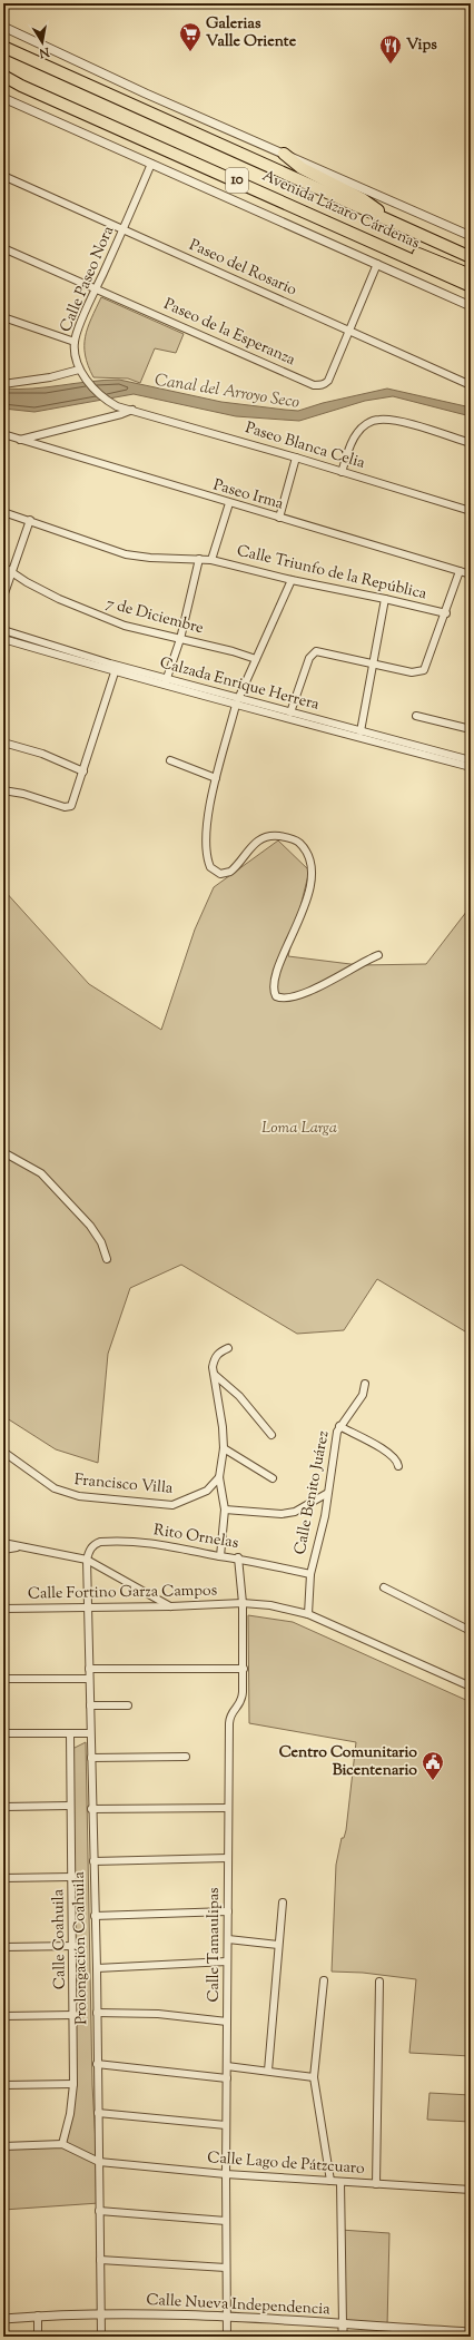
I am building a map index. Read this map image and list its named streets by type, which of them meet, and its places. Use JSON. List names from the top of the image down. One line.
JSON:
{"streets":{"highway":["10","Avenida Lázaro Cárdenas"],"street":["Paseo del Rosario","Calle Paseo Nora","Paseo de la Esperanza","Paseo Blanca Celia","Paseo Irma","Calle Triunfo de la República","7 de Diciembre","Calzada Enrique Herrera","Francisco Villa","Calle Benito Juárez","Rito Ornelas","Calle Fortino Garza Campos","Calle Coahuila","Calle Tamaulipas","Prolongación Coahuila","Calle Lago de Pátzcuaro","Calle Nueva Independencia"]},"crossings":[["Paseo del Rosario","Calle Paseo Nora"],["Paseo del Rosario","Paseo de la Esperanza"],["Calle Paseo Nora","Paseo de la Esperanza"],["Paseo Irma","Calle Triunfo de la República"],["Calle Benito Juárez","Rito Ornelas"],["Calle Benito Juárez","Calle Fortino Garza Campos"],["Rito Ornelas","Calle Tamaulipas"],["Rito Ornelas","Prolongación Coahuila"],["Calle Fortino Garza Campos","Calle Tamaulipas"],["Calle Fortino Garza Campos","Prolongación Coahuila"],["Calle Tamaulipas","Calle Lago de Pátzcuaro"],["Calle Tamaulipas","Calle Nueva Independencia"],["Prolongación Coahuila","Calle Lago de Pátzcuaro"],["Prolongación Coahuila","Calle Nueva Independencia"]],"water":["Canal del Arroyo Seco"],"parks":["Loma Larga"],"places":{"supermarket":["Galerias Valle Oriente"],"restaurant":["Vips"],"public building":["Centro Comunitario Bicentenario"]},"north":"bottom"}
